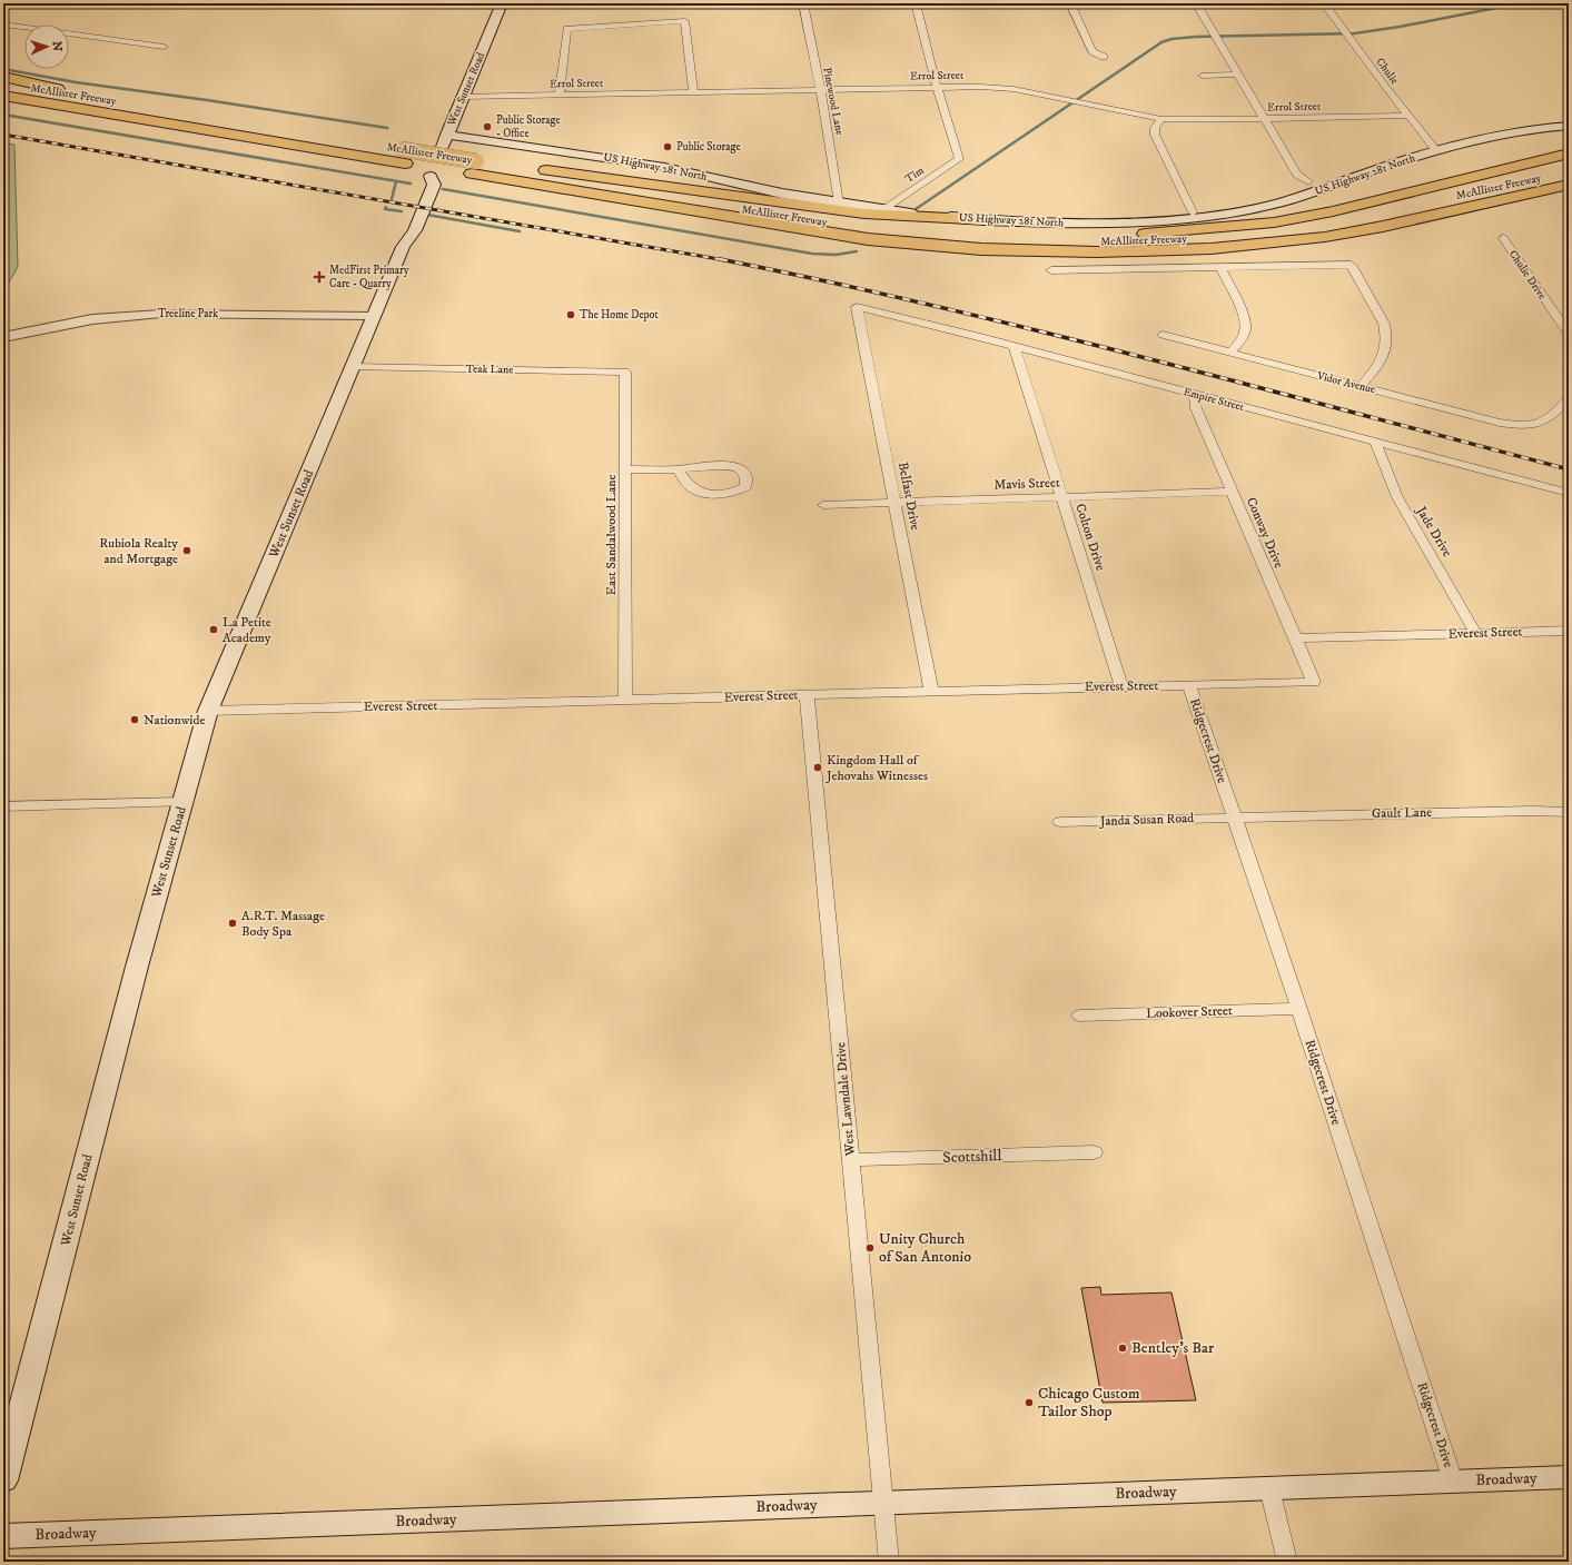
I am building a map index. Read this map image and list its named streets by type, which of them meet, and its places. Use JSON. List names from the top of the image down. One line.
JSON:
{"streets":{"highway":["McAllister Freeway"],"main road":["West Sunset Road","US Highway 281 North","Broadway"],"street":["Chulie","Errol Street","Pinewood Lane","Tim","Chulie Drive","Treeline Park","Teak Lane","Vidor Avenue","Empire Street","Mavis Street","Belfast Drive","Jade Drive","Conway Drive","East Sandalwood Lane","Colton Drive","Everest Street","Ridgecrest Drive","Gault Lane","Janda Susan Road","Lookover Street","West Lawndale Drive","Scottshill"]},"crossings":[["Chulie","Errol Street"],["Chulie","US Highway 281 North"],["Errol Street","West Sunset Road"],["Errol Street","Pinewood Lane"],["Errol Street","Tim"],["West Sunset Road","US Highway 281 North"],["West Sunset Road","Treeline Park"],["West Sunset Road","Teak Lane"],["West Sunset Road","Everest Street"],["Pinewood Lane","US Highway 281 North"],["US Highway 281 North","Tim"],["Teak Lane","East Sandalwood Lane"],["Empire Street","Belfast Drive"],["Empire Street","Jade Drive"],["Empire Street","Conway Drive"],["Empire Street","Colton Drive"],["Mavis Street","Belfast Drive"],["Mavis Street","Conway Drive"],["Mavis Street","Colton Drive"],["Belfast Drive","Everest Street"],["Jade Drive","Everest Street"],["Conway Drive","Everest Street"],["East Sandalwood Lane","Everest Street"],["Colton Drive","Everest Street"],["Everest Street","Ridgecrest Drive"],["Everest Street","West Lawndale Drive"],["Ridgecrest Drive","Gault Lane"],["Ridgecrest Drive","Janda Susan Road"],["Ridgecrest Drive","Lookover Street"],["Ridgecrest Drive","Broadway"],["Gault Lane","Janda Susan Road"],["West Lawndale Drive","Scottshill"],["West Lawndale Drive","Broadway"]],"places":{"other":["Public Storage - Office","Public Storage","The Home Depot","Rubiola Realty and Mortgage","La Petite Academy","Nationwide","Kingdom Hall of Jehovahs Witnesses","A.R.T. Massage Body Spa","Unity Church of San Antonio","Bentley's Bar","Chicago Custom Tailor Shop"],"health":["MedFirst Primary Care - Quarry"]},"north":"right"}
